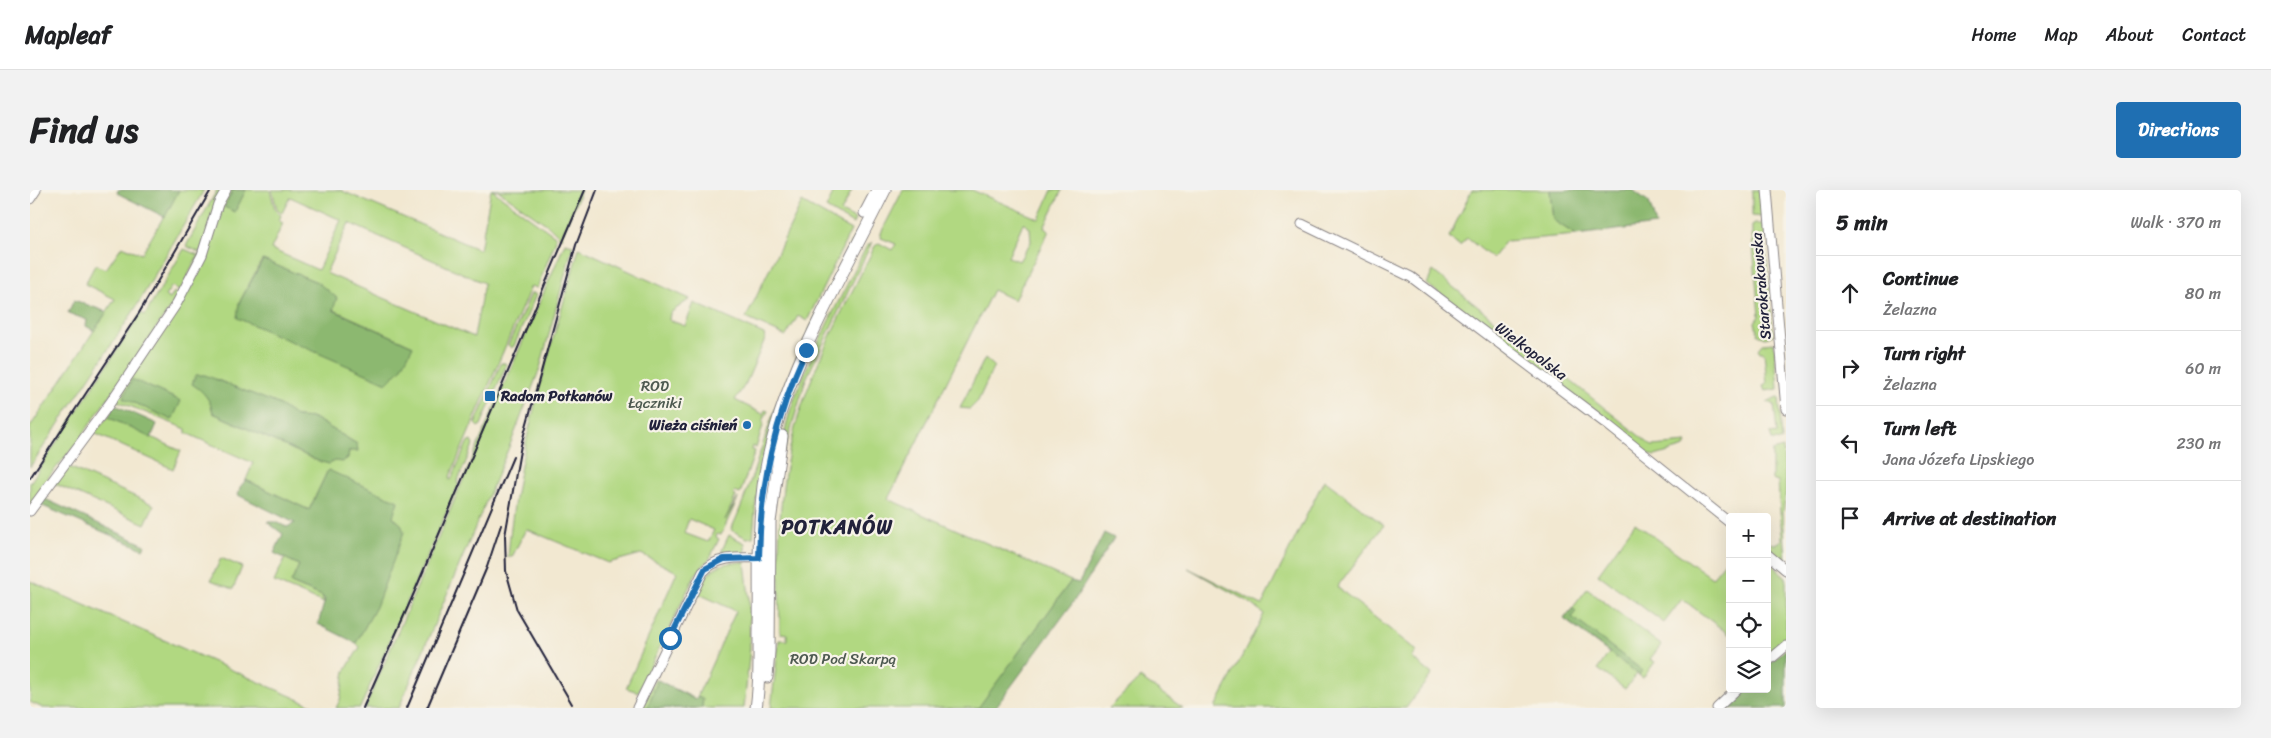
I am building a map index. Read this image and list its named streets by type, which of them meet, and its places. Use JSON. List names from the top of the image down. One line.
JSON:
{"streets":{"street":["Starokrakowska","Wielkopolska"]},"districts":["POTKANÓW"],"parks":["ROD Łączniki","ROD Pod Skarpą"],"places":{"transit":["Radom Potkanów"],"other":["Wieża ciśnień"]},"page":{"header":"Mapleaf","nav":["Home","Map","About","Contact"],"title":"Find us","buttons":"Directions","heading":["5 min","Walk · 370 m"],"list":[["Continue","Żelazna","80 m"],["Turn right","Żelazna","60 m"],["Turn left","Jana Józefa Lipskiego","230 m"],"Arrive at destination"],"map_buttons":["+","−"]}}
